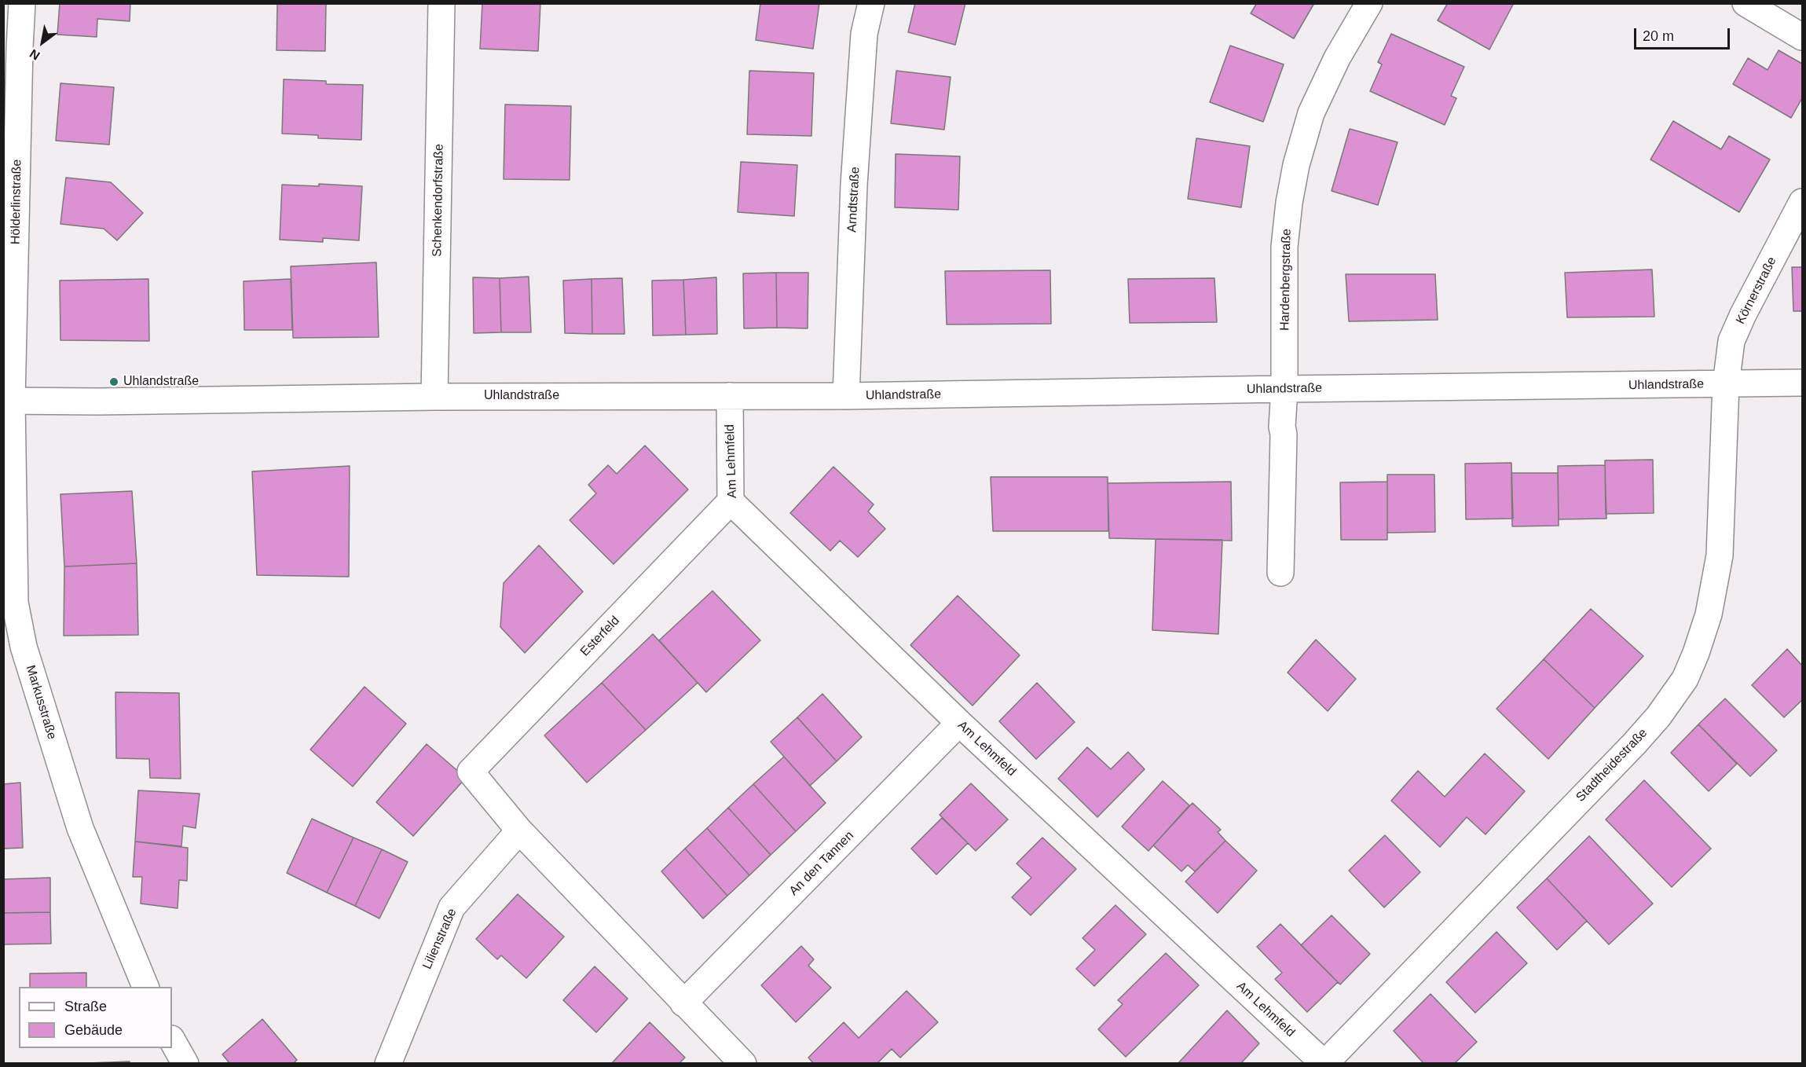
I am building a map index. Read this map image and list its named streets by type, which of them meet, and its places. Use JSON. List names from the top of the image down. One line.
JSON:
{"streets":{"street":["Arndtstraße","Schenkendorfstraße","Hölderlinstraße","Hardenbergstraße","Körnerstraße","Uhlandstraße","Am Lehmfeld","Esterfeld","Markusstraße","Stadtheidestraße","An den Tannen","Lilienstraße"]},"crossings":[["Arndtstraße","Uhlandstraße"],["Schenkendorfstraße","Uhlandstraße"],["Hölderlinstraße","Uhlandstraße"],["Hölderlinstraße","Markusstraße"],["Hardenbergstraße","Uhlandstraße"],["Körnerstraße","Uhlandstraße"],["Körnerstraße","Stadtheidestraße"],["Uhlandstraße","Am Lehmfeld"],["Uhlandstraße","Markusstraße"],["Uhlandstraße","Stadtheidestraße"],["Am Lehmfeld","Esterfeld"],["Am Lehmfeld","Stadtheidestraße"],["Am Lehmfeld","An den Tannen"],["Esterfeld","Lilienstraße"]],"places":["Uhlandstraße"],"legend":["Straße","Gebäude"],"scale_bar":"20 m","north":"bottom left"}
